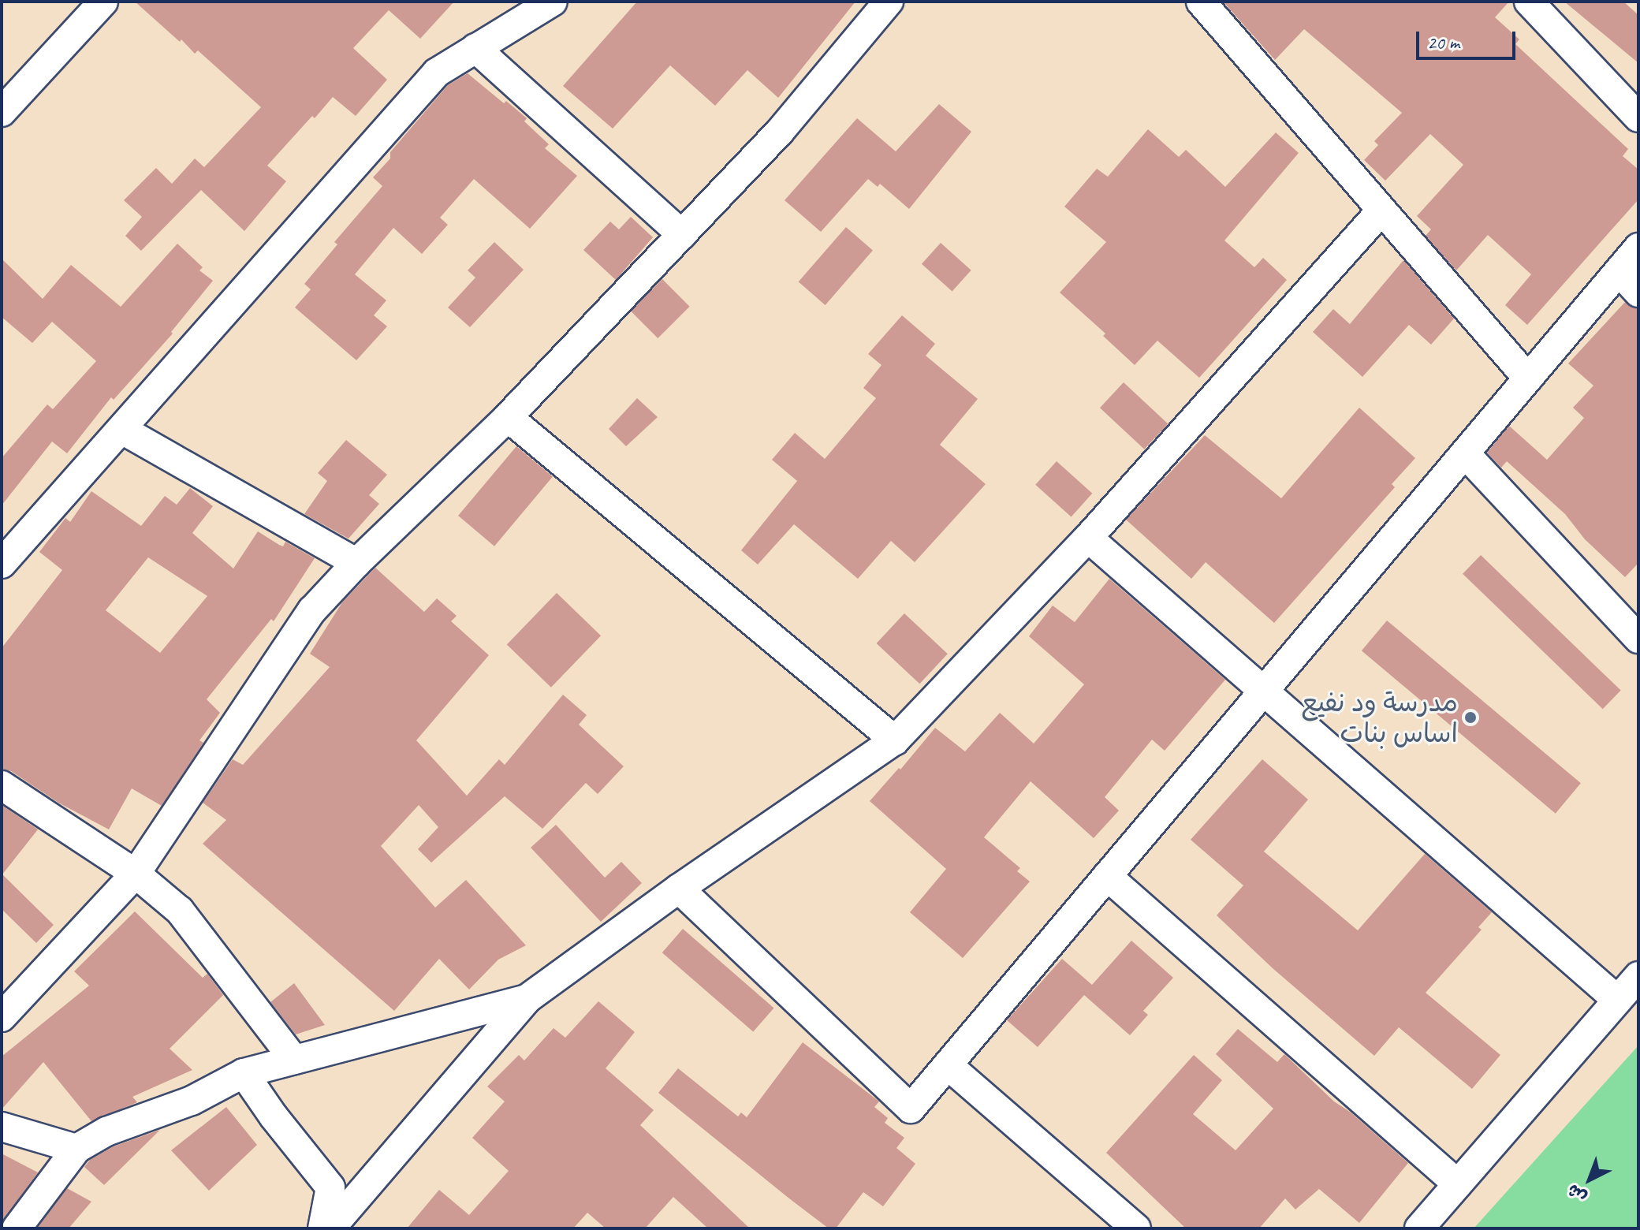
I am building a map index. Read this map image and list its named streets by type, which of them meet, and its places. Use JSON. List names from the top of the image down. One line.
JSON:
{"places":["مدرسة ود نفيع اساس بنات"],"scale_bar":"20 m","north":"bottom left"}
